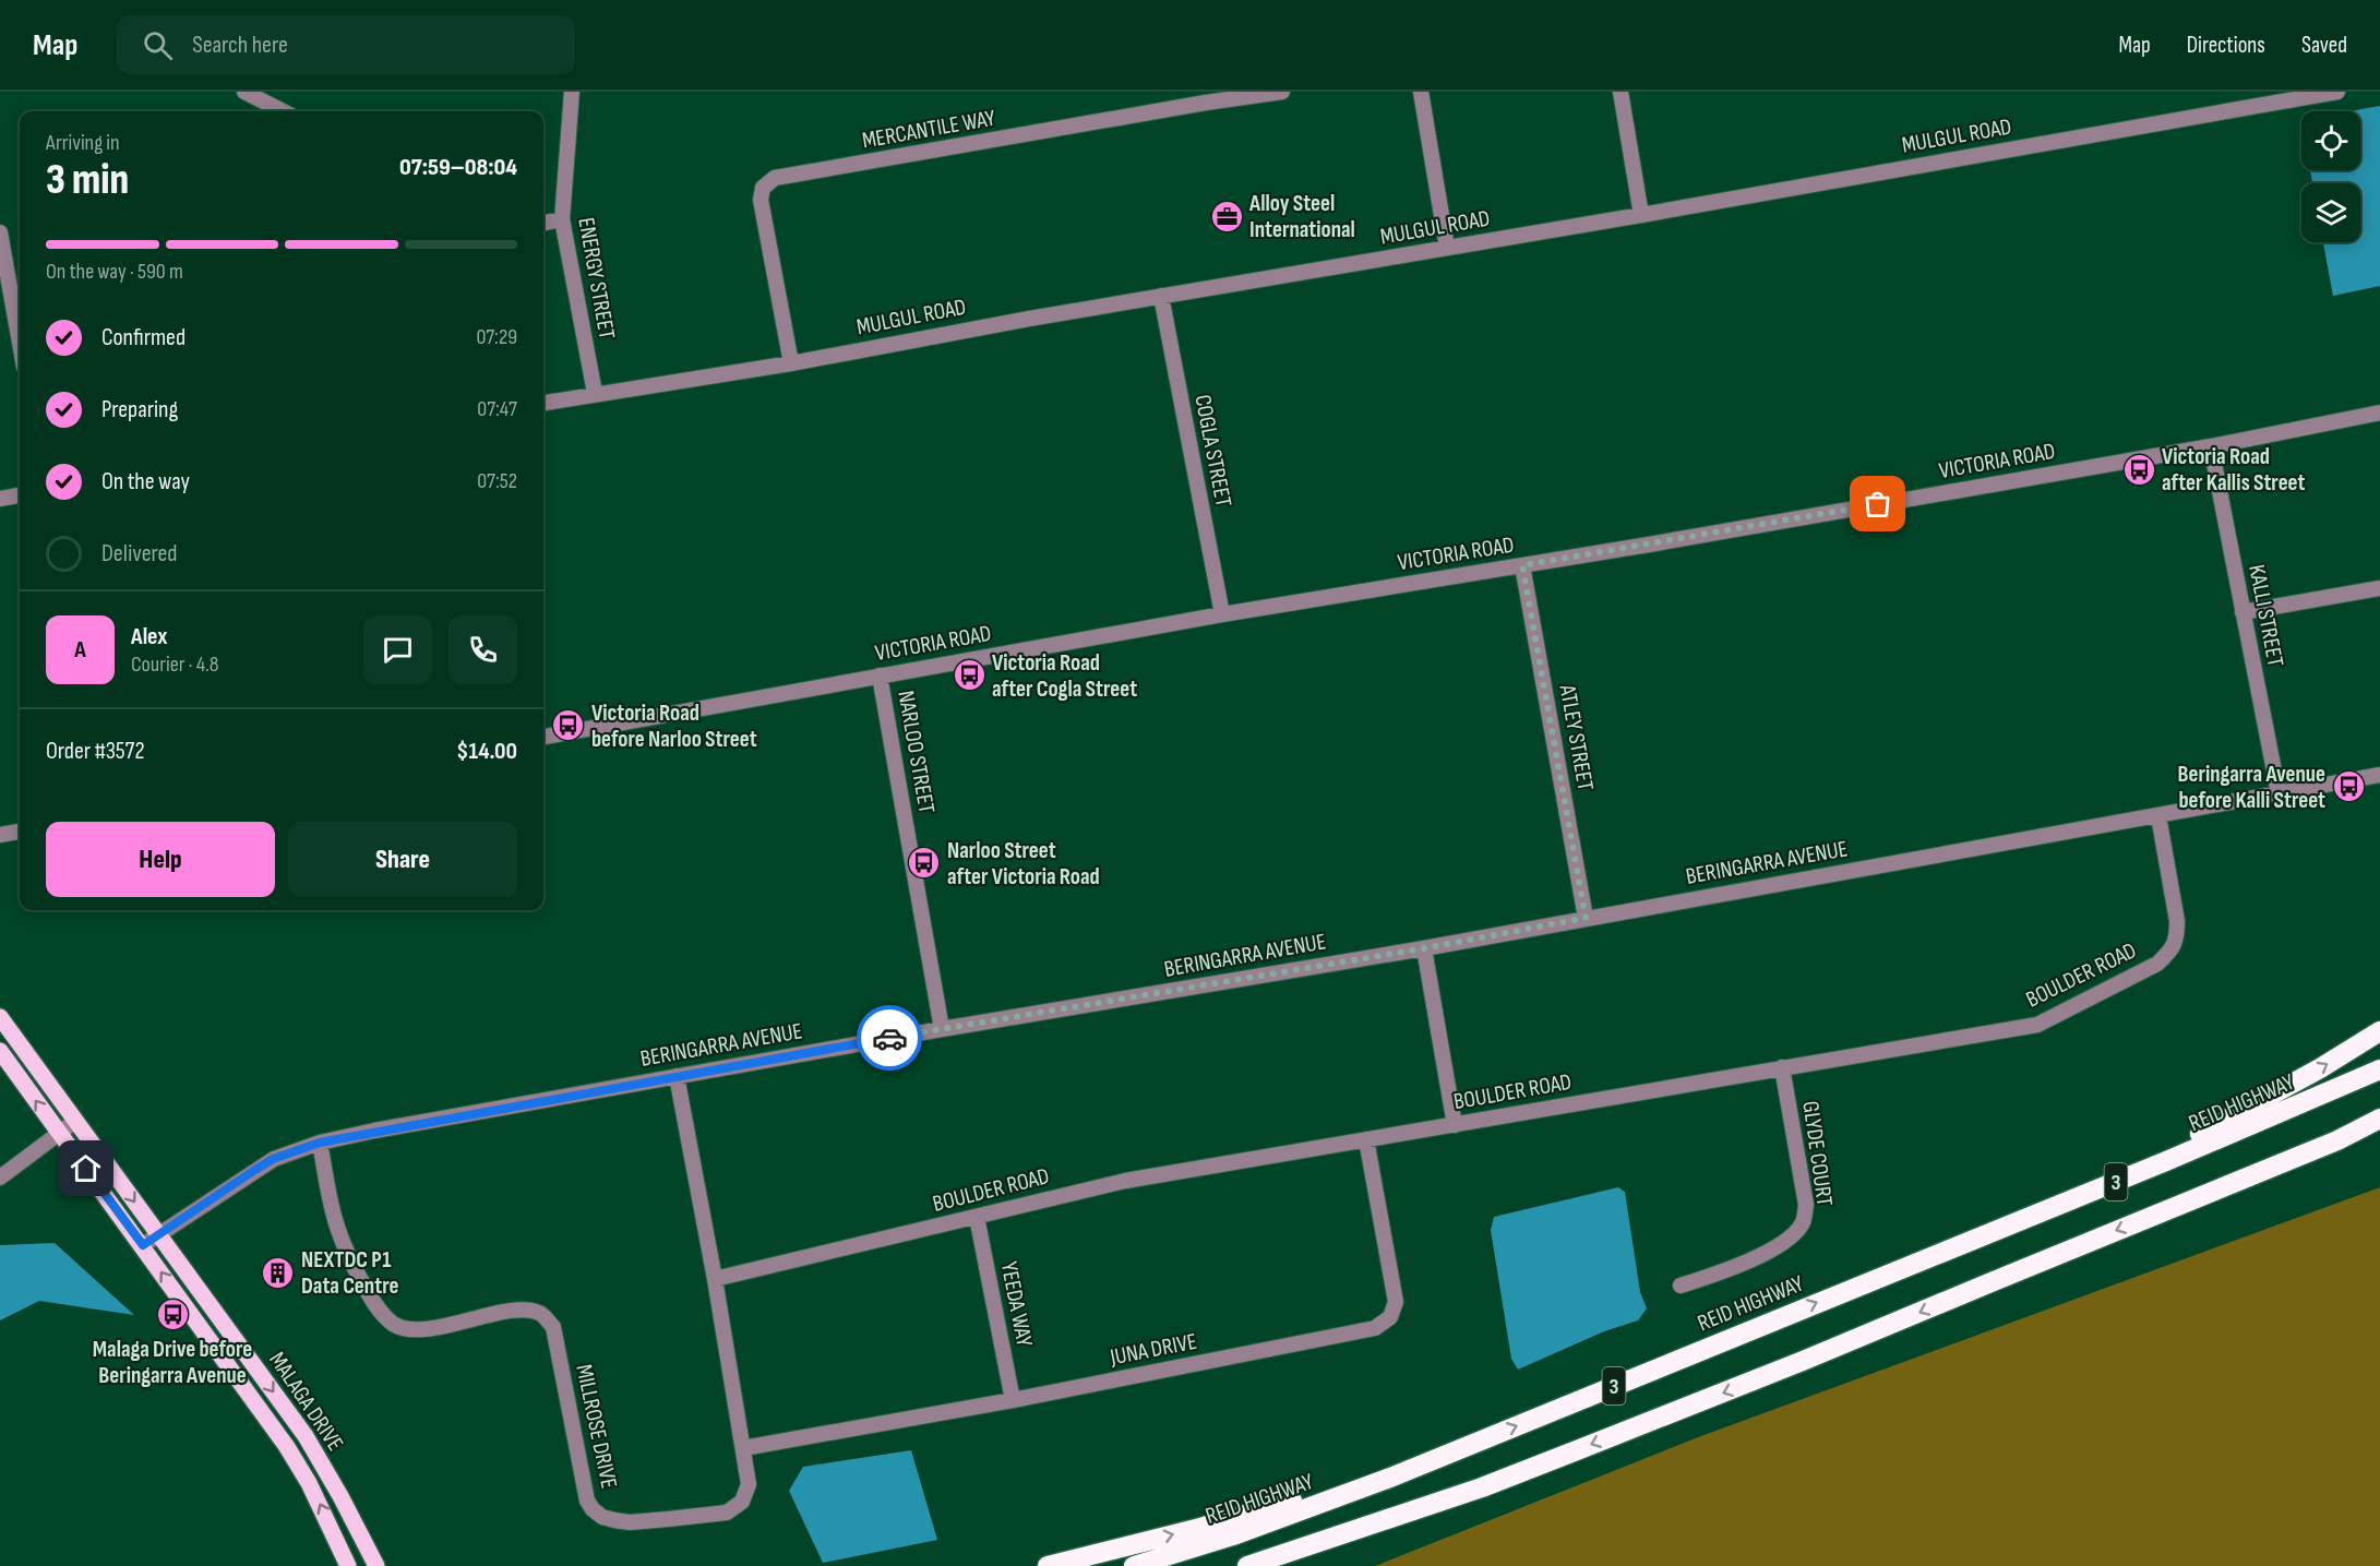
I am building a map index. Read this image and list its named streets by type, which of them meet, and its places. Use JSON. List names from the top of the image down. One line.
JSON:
{"streets":{"highway":["REID HIGHWAY","3"],"main road":["MALAGA DRIVE"],"street":["MERCANTILE WAY","MULGUL ROAD","ENERGY STREET","COGLA STREET","VICTORIA ROAD","KALLI STREET","ATLEY STREET","NARLOO STREET","BERINGARRA AVENUE","BOULDER ROAD","GLYDE COURT","YEEDA WAY","JUNA DRIVE","MILLROSE DRIVE"]},"crossings":[["MERCANTILE WAY","MULGUL ROAD"],["MULGUL ROAD","ENERGY STREET"],["MULGUL ROAD","COGLA STREET"],["COGLA STREET","VICTORIA ROAD"],["VICTORIA ROAD","KALLI STREET"],["VICTORIA ROAD","ATLEY STREET"],["VICTORIA ROAD","NARLOO STREET"],["KALLI STREET","BERINGARRA AVENUE"],["ATLEY STREET","BERINGARRA AVENUE"],["NARLOO STREET","BERINGARRA AVENUE"],["BERINGARRA AVENUE","BOULDER ROAD"],["BERINGARRA AVENUE","MALAGA DRIVE"],["BERINGARRA AVENUE","MILLROSE DRIVE"],["BOULDER ROAD","GLYDE COURT"],["BOULDER ROAD","YEEDA WAY"],["BOULDER ROAD","JUNA DRIVE"],["BOULDER ROAD","MILLROSE DRIVE"],["YEEDA WAY","JUNA DRIVE"],["JUNA DRIVE","MILLROSE DRIVE"]],"places":{"office":["Alloy Steel International"],"bus stop":["Victoria Road after Kallis Street","Victoria Road after Cogla Street","Victoria Road before Narloo Street","Beringarra Avenue before Kalli Street","Narloo Street after Victoria Road","Malaga Drive before Beringarra Avenue"],"building":["NEXTDC P1 Data Centre"]},"page":{"header":"Map","search":"Search here","nav":["Map","Directions","Saved"],"heading":["3 min","Arriving in","07:59–08:04"],"panel":["Alex","Courier · 4.8","Order #3572","$14.00"],"bar":"On the way · 590 m","list":[["Confirmed","07:29"],["Preparing","07:47"],["On the way","07:52"],"Delivered"],"round":"A","buttons":["Help","Share"]}}
